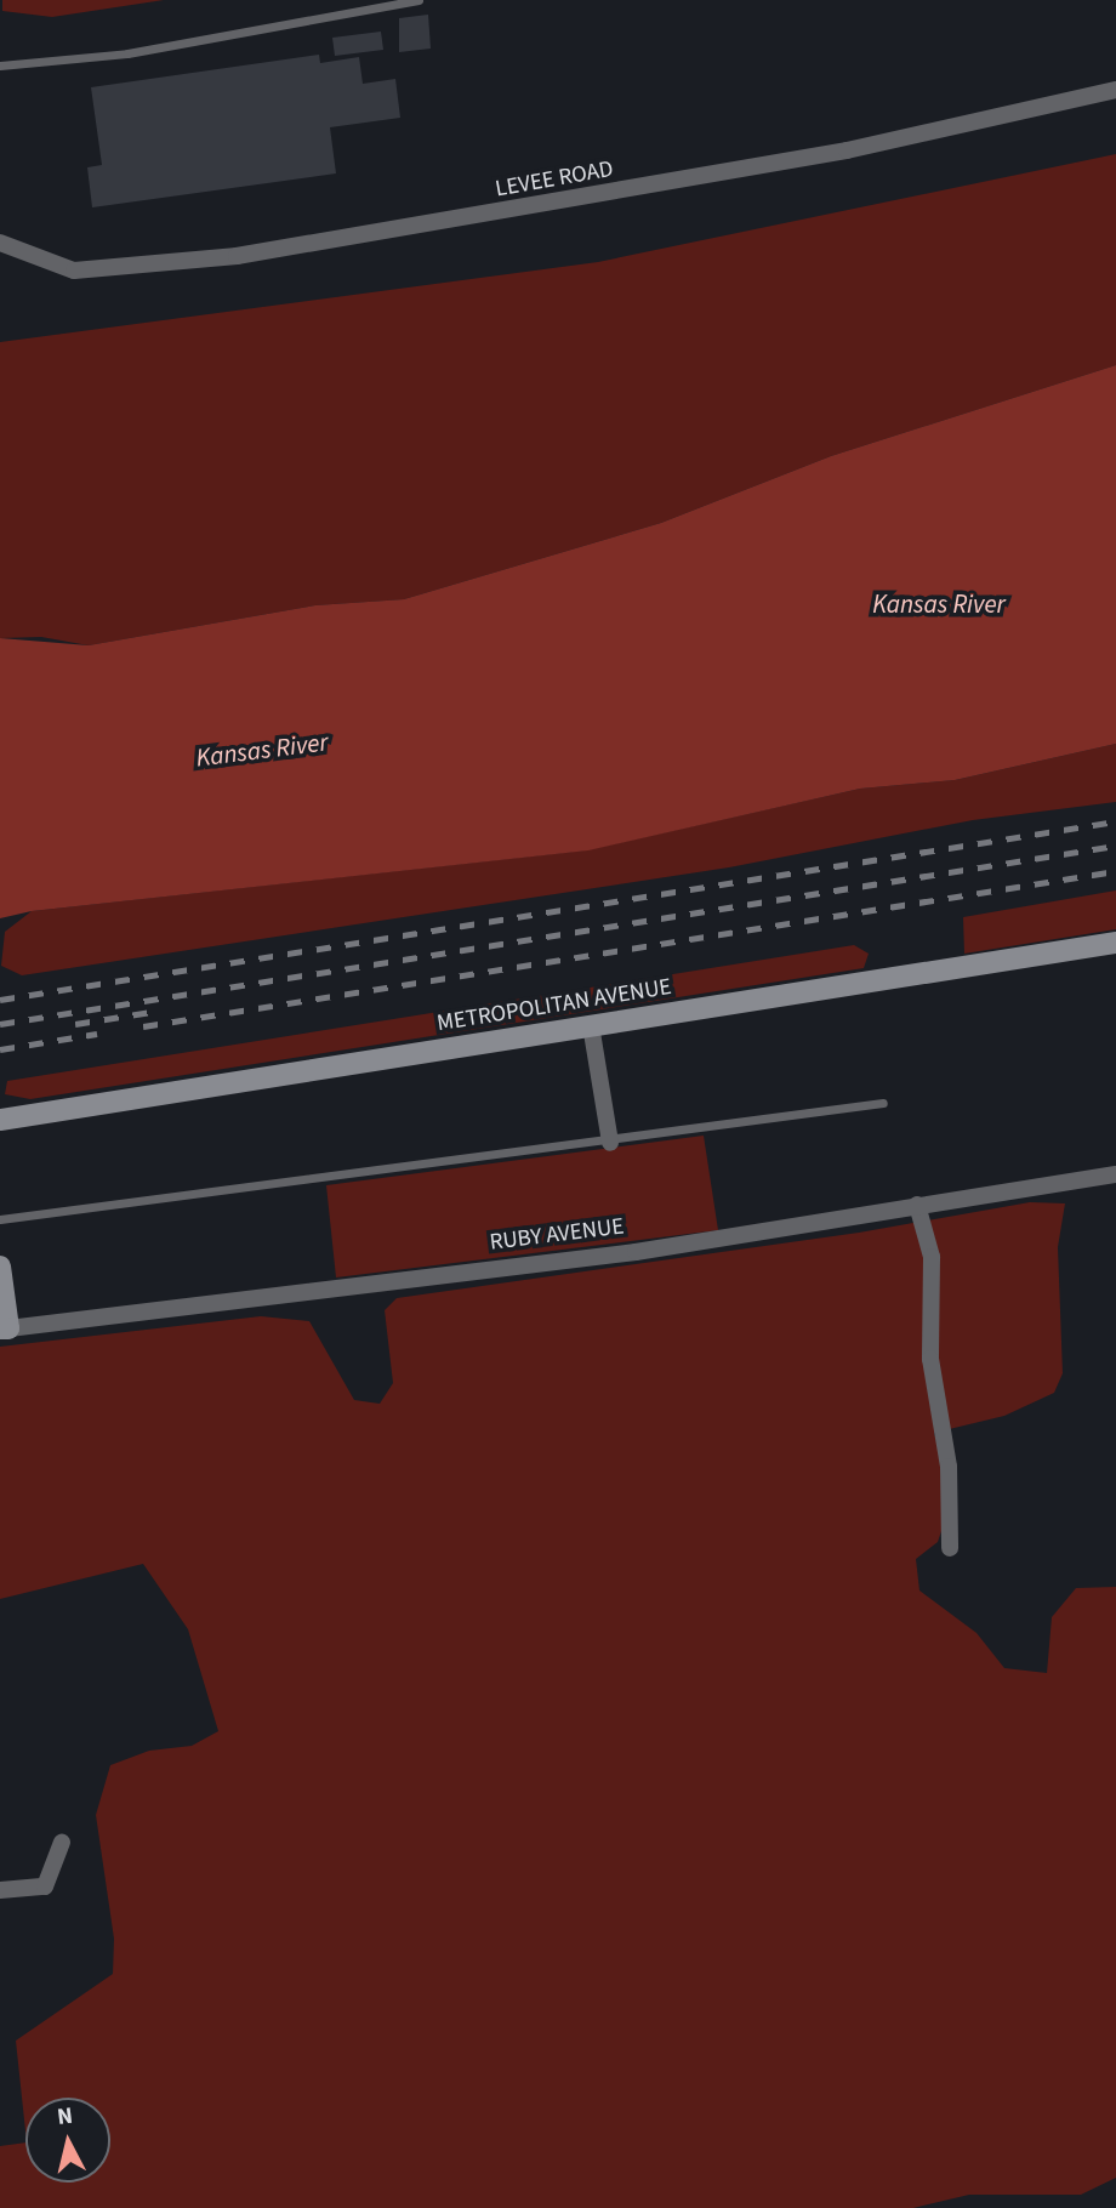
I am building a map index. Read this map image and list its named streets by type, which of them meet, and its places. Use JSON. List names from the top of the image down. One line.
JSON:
{"streets":{"main road":["METROPOLITAN AVENUE"],"street":["LEVEE ROAD","RUBY AVENUE"]},"water":["Kansas River"],"north":"top"}
